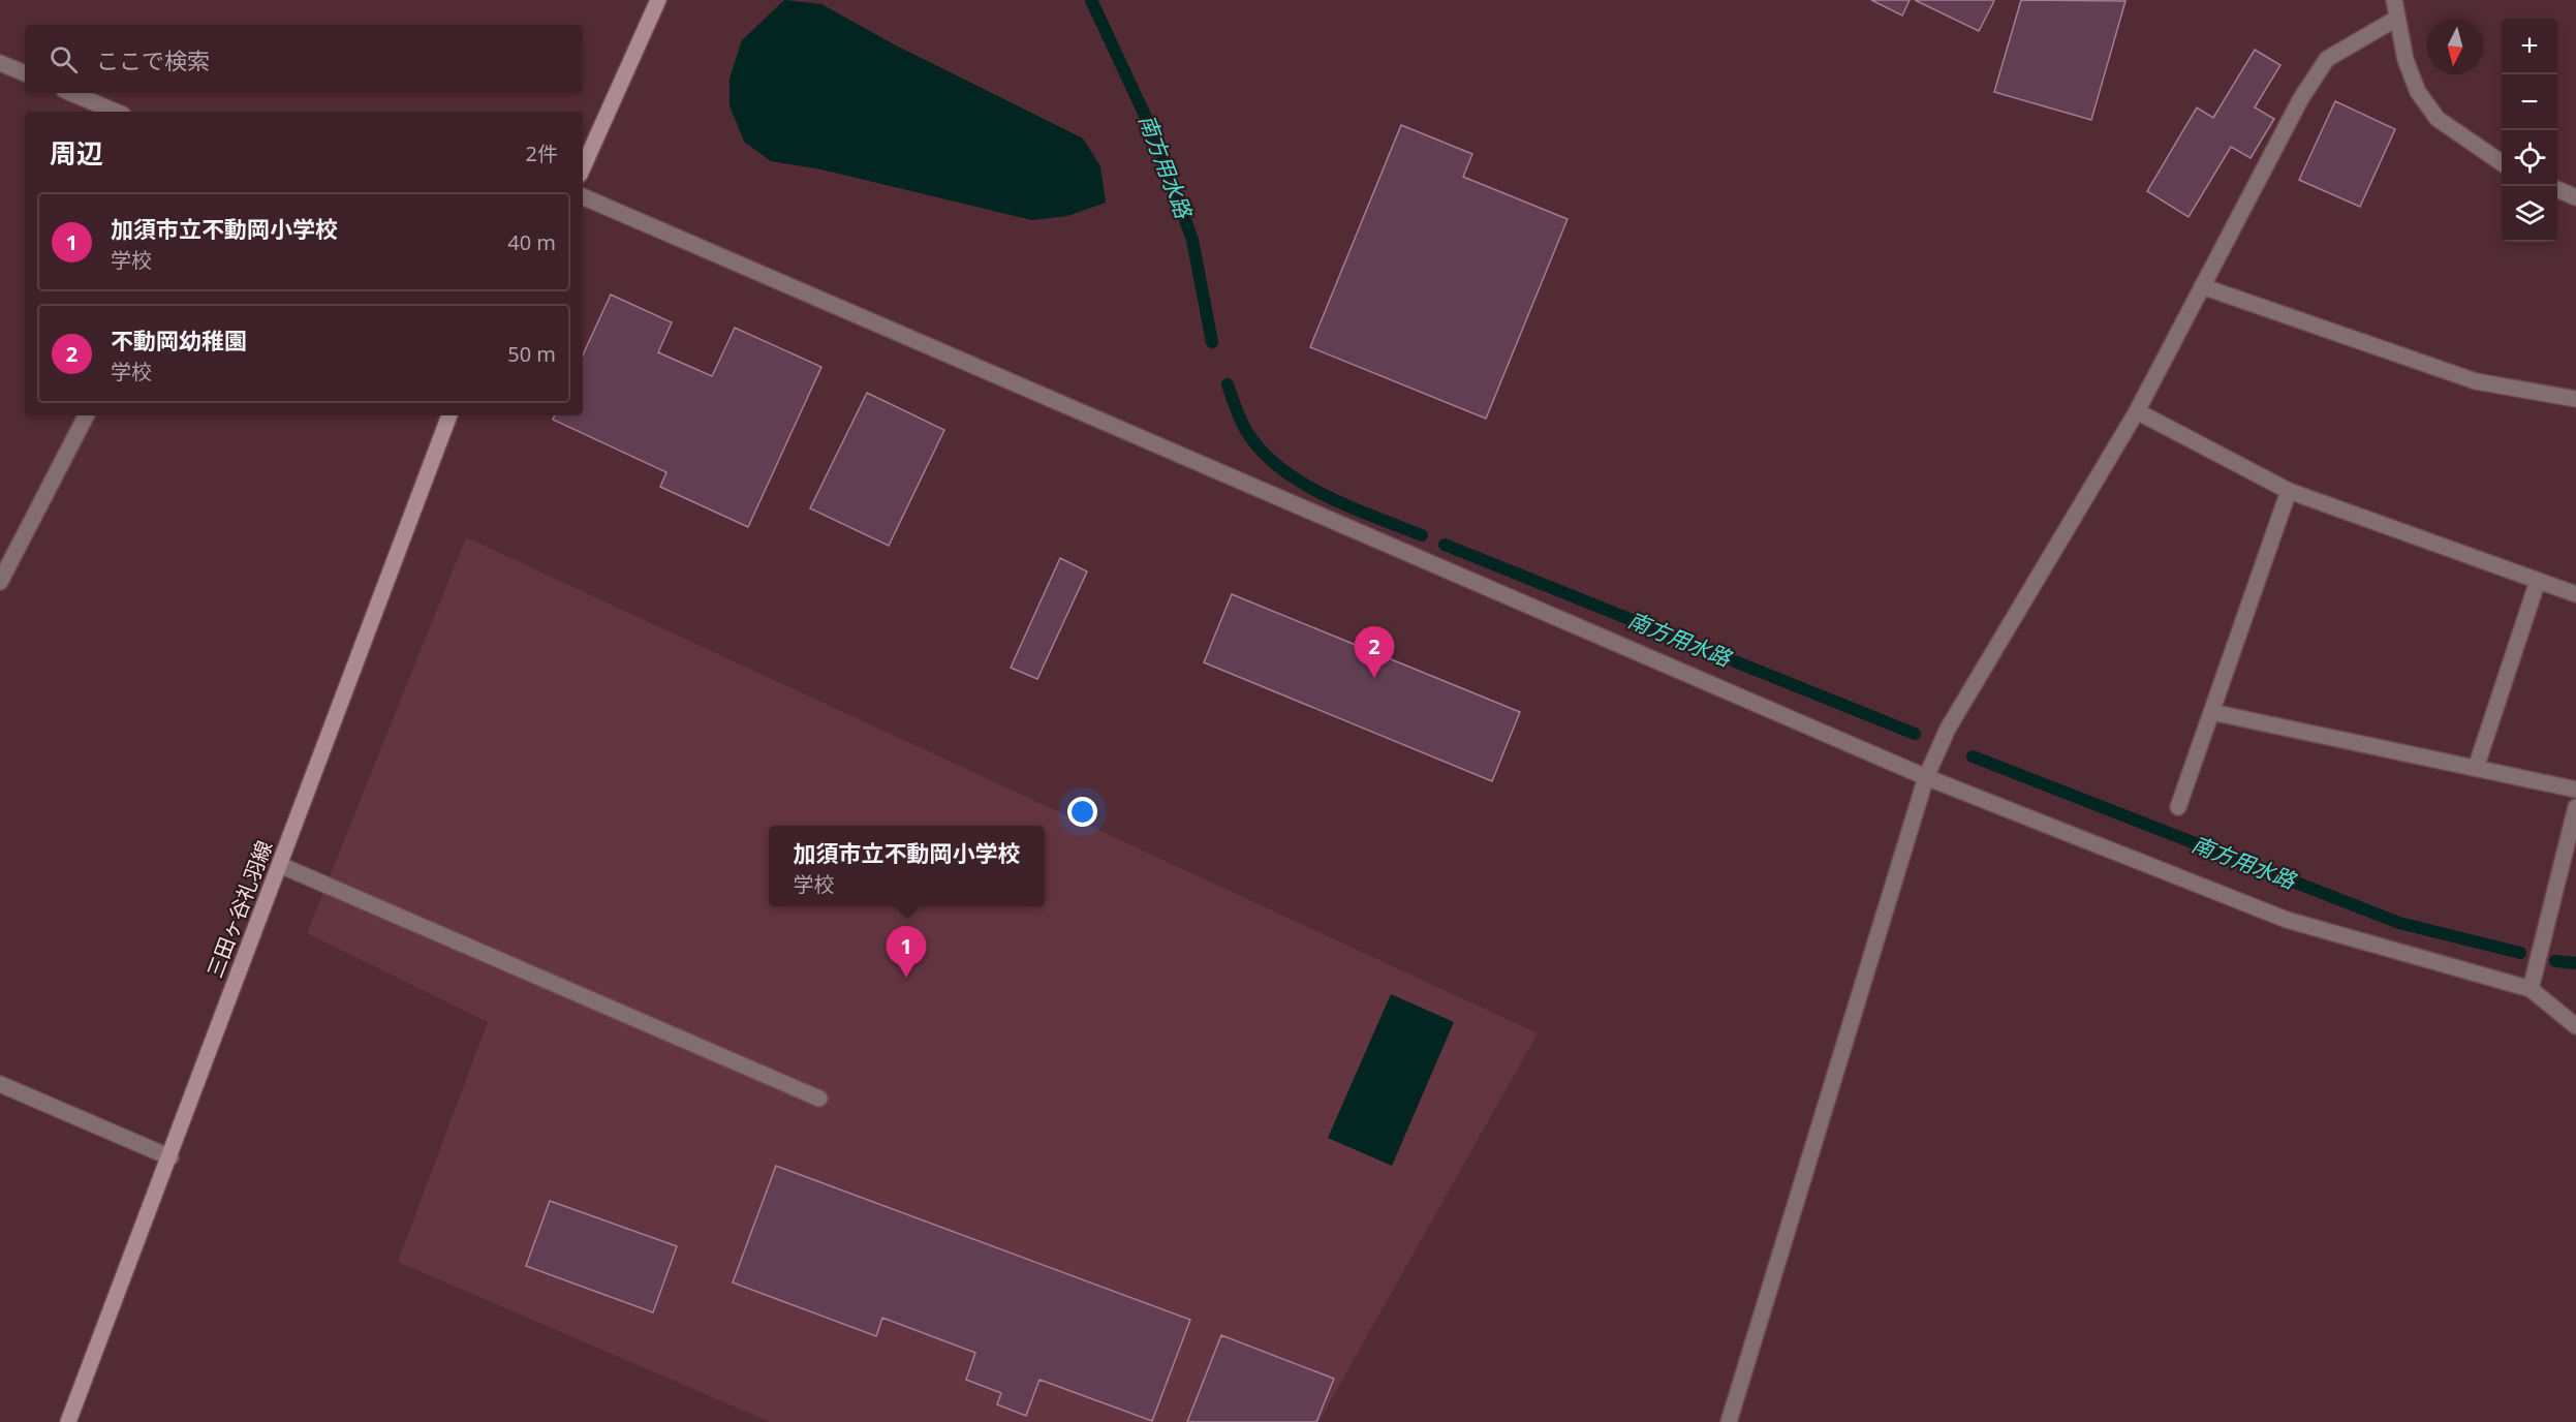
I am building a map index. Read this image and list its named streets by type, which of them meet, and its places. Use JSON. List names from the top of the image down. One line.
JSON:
{"streets":{"main road":["三田ヶ谷礼羽線"]},"water":["南方用水路"],"north":"bottom","page":{"map_buttons":["+","−"],"search":"ここで検索","heading":["周辺","2件"],"list":[{"mark":"1","name":"加須市立不動岡小学校","note":"学校","value":"40 m"},{"mark":"2","name":"不動岡幼稚園","note":"学校","value":"50 m"}],"pins":["2","1"],"popup":["加須市立不動岡小学校","学校"]}}
